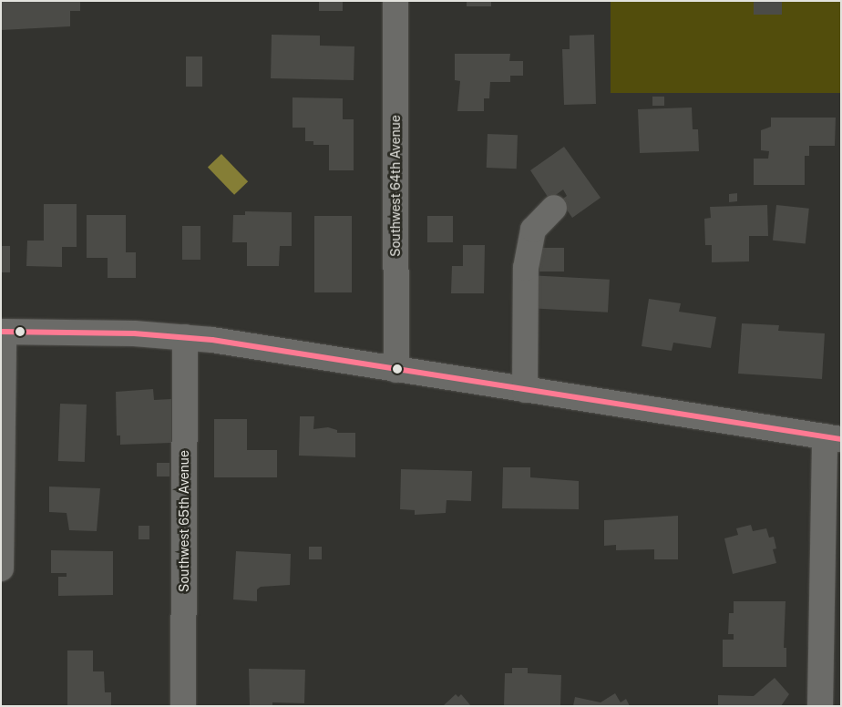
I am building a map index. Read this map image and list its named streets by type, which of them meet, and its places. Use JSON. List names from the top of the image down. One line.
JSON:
{"streets":{"street":["Southwest 64th Avenue","Southwest 65th Avenue"]}}
